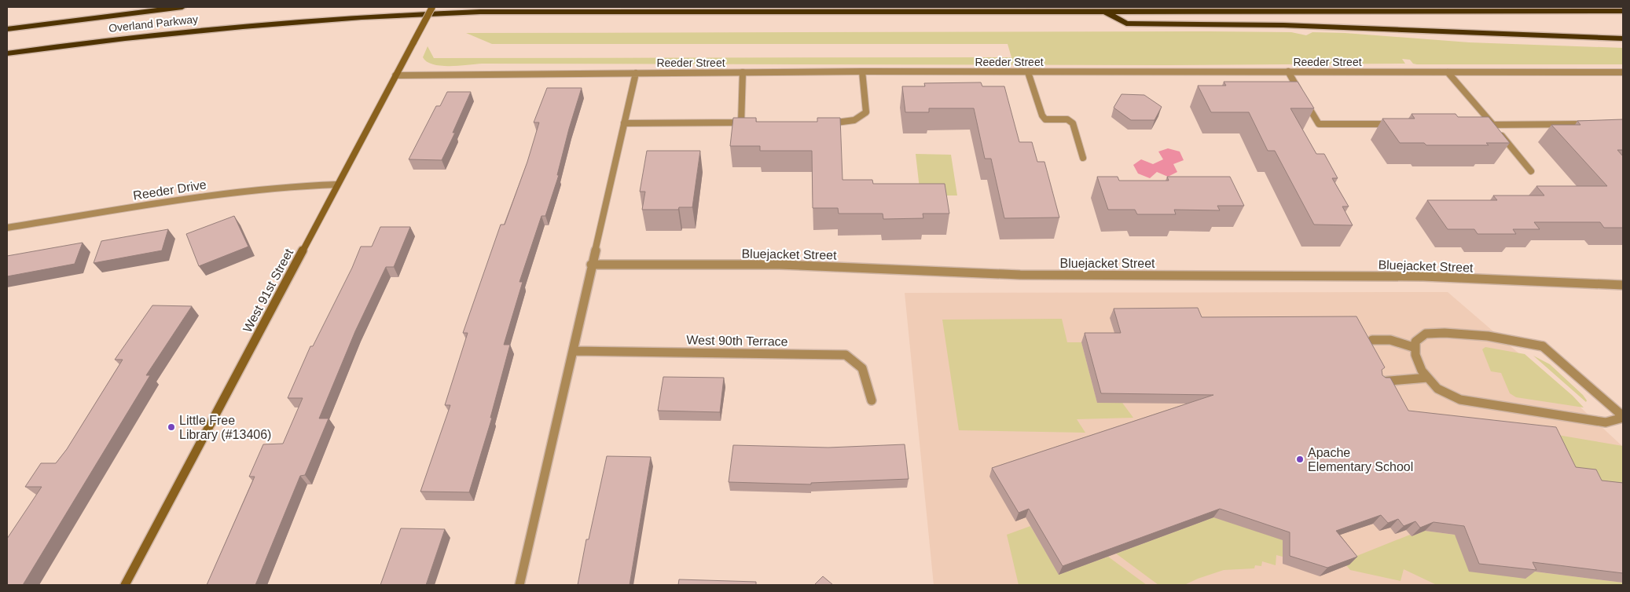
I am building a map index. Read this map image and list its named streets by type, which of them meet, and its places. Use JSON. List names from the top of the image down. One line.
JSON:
{"streets":{"highway":["Overland Parkway"],"street":["Reeder Street","Reeder Drive","Bluejacket Street","West 91st Street","West 90th Terrace"]},"crossings":[["Reeder Street","West 91st Street"],["Reeder Drive","West 91st Street"]],"places":["Little Free Library (#13406)","Apache Elementary School"]}
